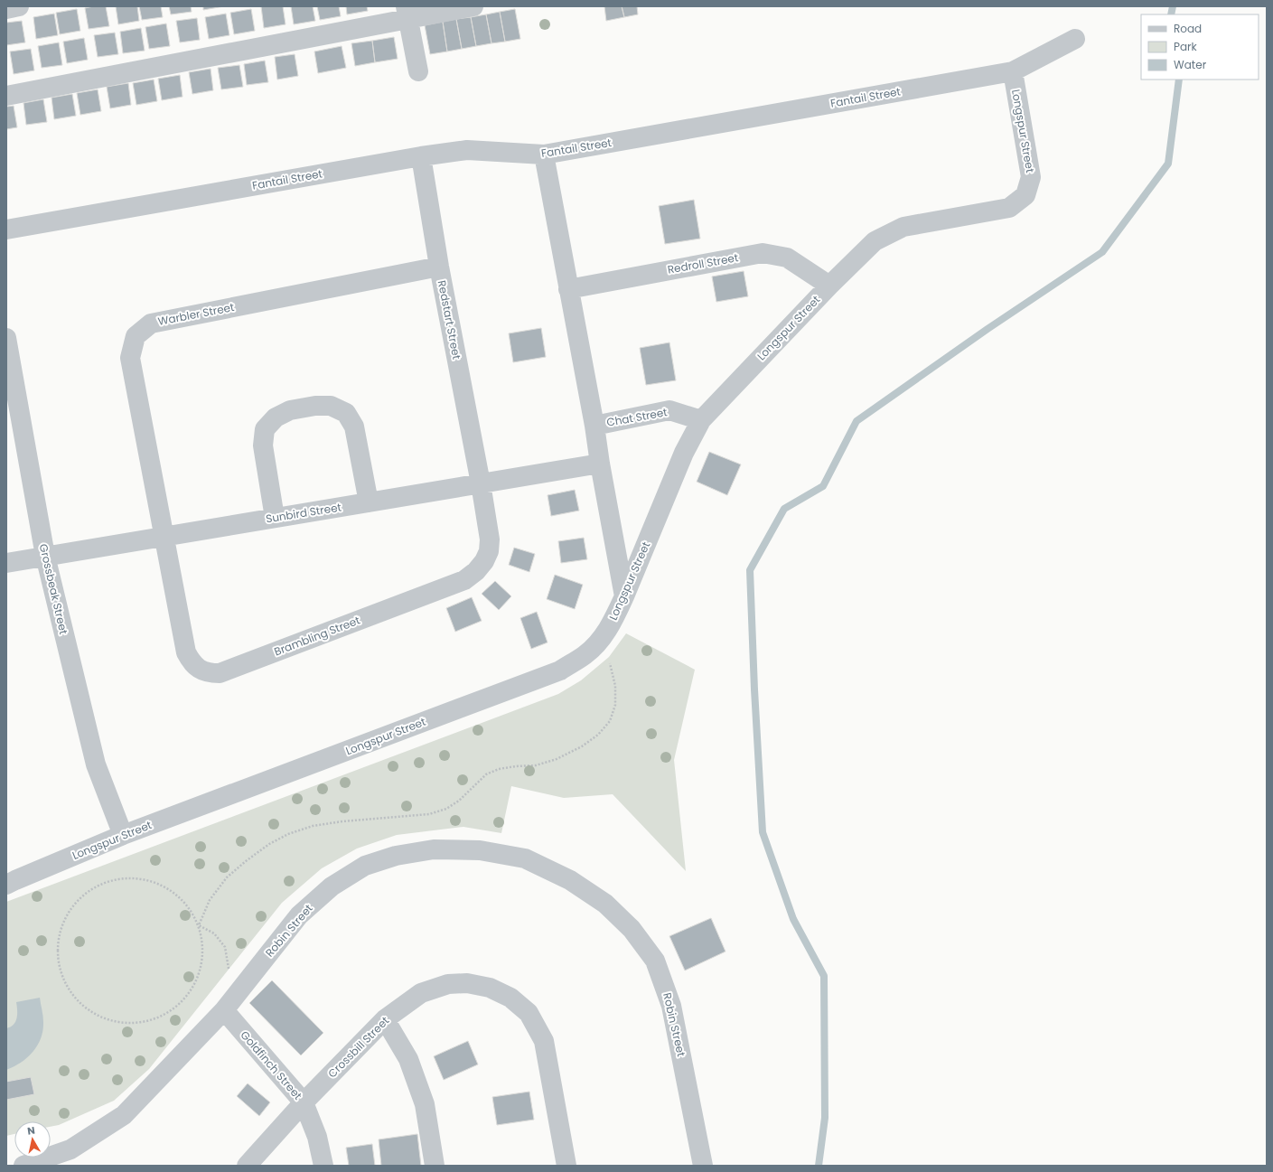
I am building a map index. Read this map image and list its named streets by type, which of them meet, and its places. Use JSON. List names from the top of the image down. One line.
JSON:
{"streets":{"street":["Fantail Street","Longspur Street","Redroll Street","Warbler Street","Redstart Street","Chat Street","Sunbird Street","Grossbeak Street","Brambling Street","Robin Street","Crossbill Street","Goldfinch Street"]},"crossings":[["Fantail Street","Longspur Street"],["Fantail Street","Redstart Street"],["Longspur Street","Redroll Street"],["Longspur Street","Chat Street"],["Longspur Street","Grossbeak Street"],["Warbler Street","Redstart Street"],["Warbler Street","Sunbird Street"],["Warbler Street","Brambling Street"],["Redstart Street","Sunbird Street"],["Redstart Street","Brambling Street"],["Sunbird Street","Grossbeak Street"],["Sunbird Street","Brambling Street"],["Robin Street","Goldfinch Street"],["Crossbill Street","Goldfinch Street"]],"legend":["Road","Park","Water"],"north":"top"}
